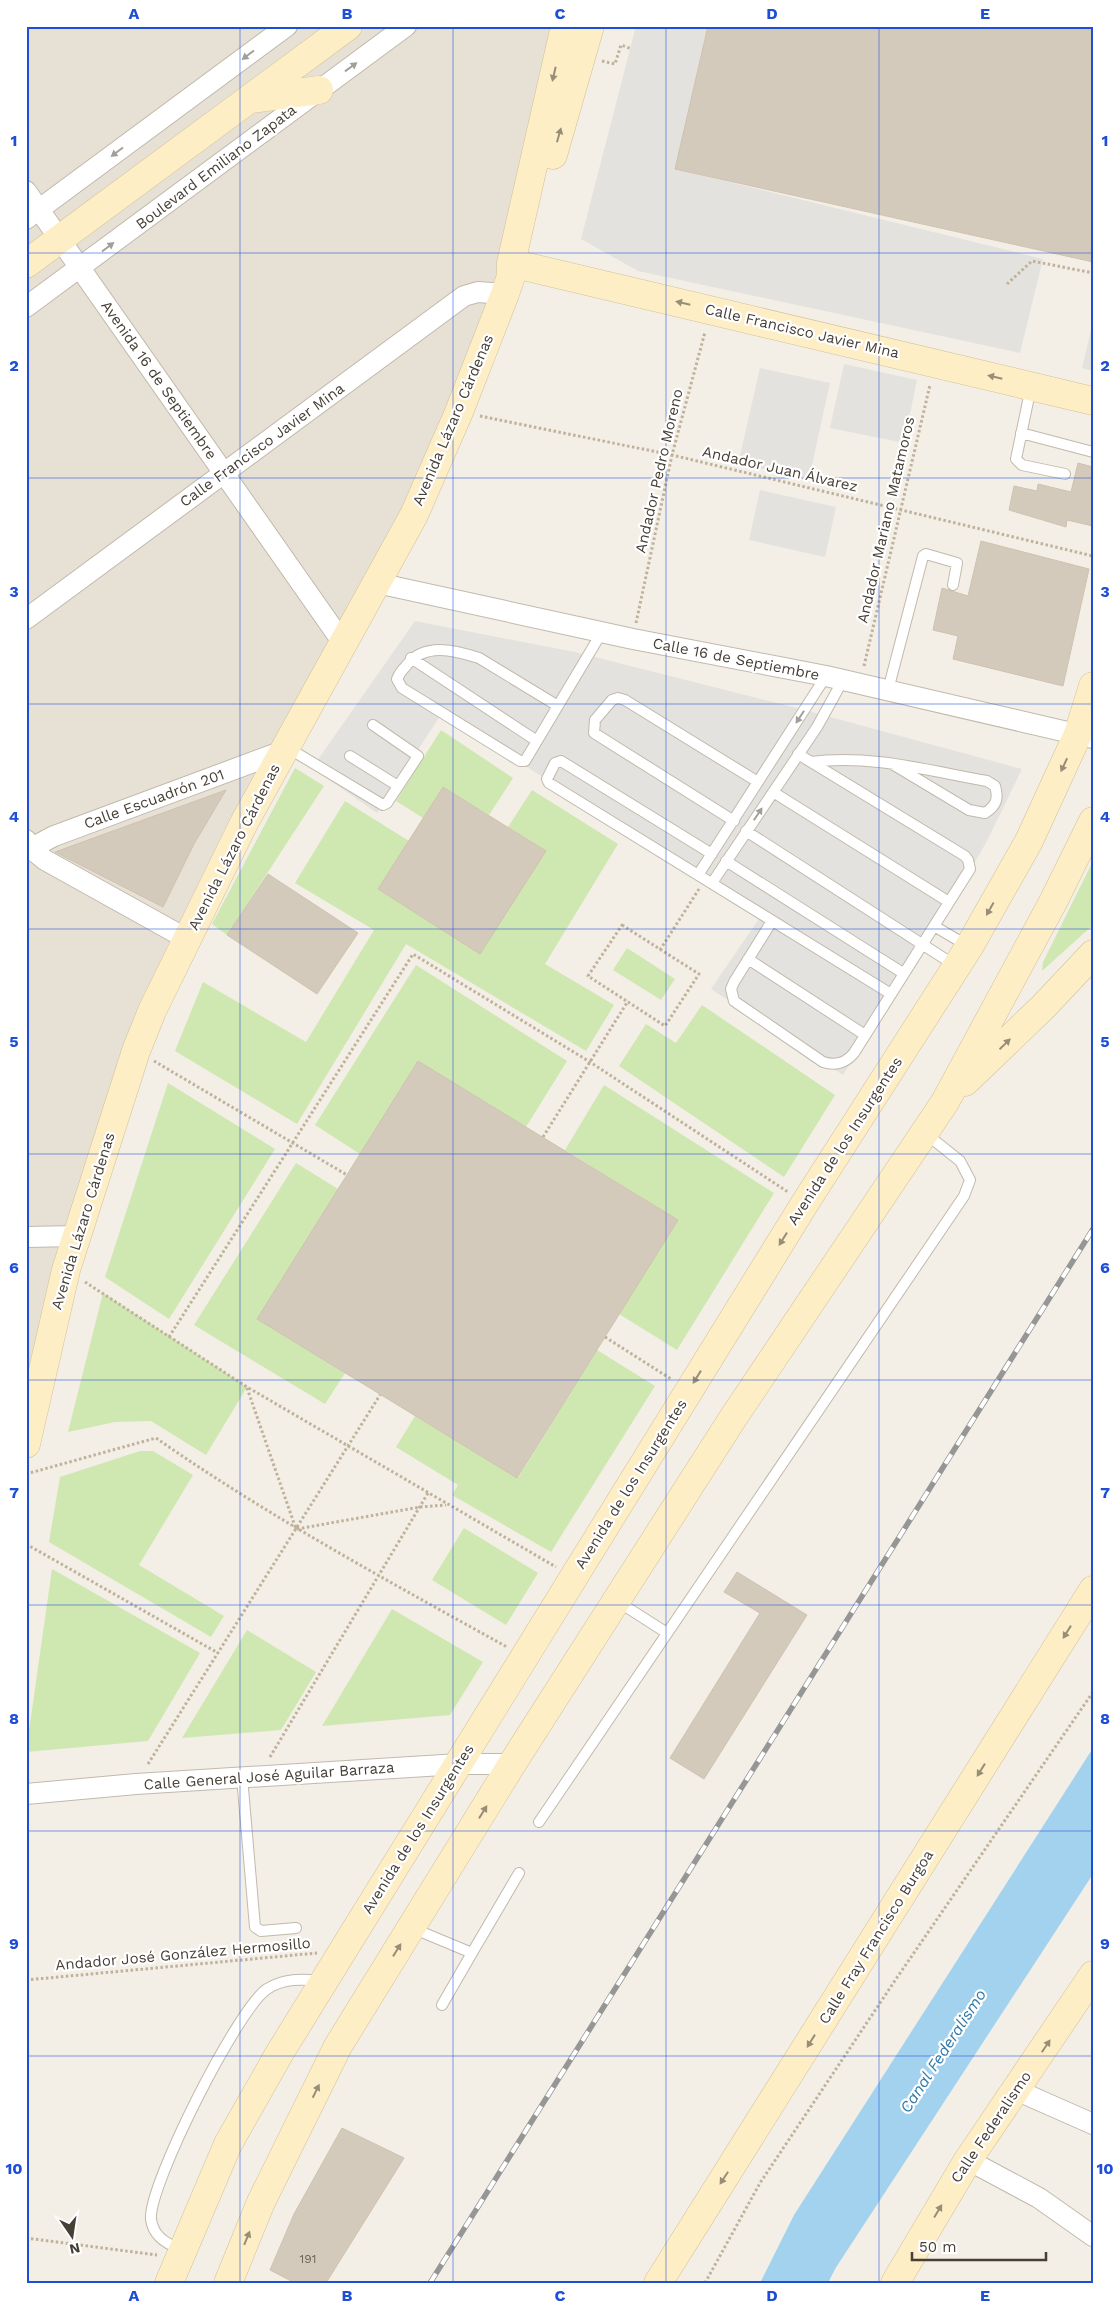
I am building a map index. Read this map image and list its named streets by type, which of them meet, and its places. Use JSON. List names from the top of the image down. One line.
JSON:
{"streets":{"main road":["Calle Francisco Javier Mina","Avenida Lázaro Cárdenas","Avenida de los Insurgentes","Calle Fray Francisco Burgoa","Calle Federalismo"],"street":["Boulevard Emiliano Zapata","Avenida 16 de Septiembre","Calle 16 de Septiembre","Calle Escuadrón 201","Calle General José Aguilar Barraza"],"path":["Andador Juan Álvarez","Andador Pedro Moreno","Andador Mariano Matamoros","Andador José González Hermosillo"]},"crossings":[["Boulevard Emiliano Zapata","Avenida 16 de Septiembre"],["Calle Francisco Javier Mina","Avenida 16 de Septiembre"],["Calle Francisco Javier Mina","Avenida Lázaro Cárdenas"],["Calle Francisco Javier Mina","Andador Pedro Moreno"],["Calle Francisco Javier Mina","Andador Mariano Matamoros"],["Avenida 16 de Septiembre","Avenida Lázaro Cárdenas"],["Avenida Lázaro Cárdenas","Andador Juan Álvarez"],["Avenida Lázaro Cárdenas","Calle 16 de Septiembre"],["Avenida Lázaro Cárdenas","Calle Escuadrón 201"],["Andador Juan Álvarez","Andador Pedro Moreno"],["Andador Juan Álvarez","Andador Mariano Matamoros"],["Andador Pedro Moreno","Calle 16 de Septiembre"],["Andador Mariano Matamoros","Calle 16 de Septiembre"],["Calle 16 de Septiembre","Avenida de los Insurgentes"],["Avenida de los Insurgentes","Calle General José Aguilar Barraza"],["Avenida de los Insurgentes","Andador José González Hermosillo"]],"one_way":["Calle Fray Francisco Burgoa","Calle Federalismo"],"water":["Canal Federalismo"],"house_numbers":["191"],"scale_bar":"50 m","north":"bottom","grid":{"columns":["A","B","C","D","E"],"rows":["1","2","3","4","5","6","7","8","9","10"]}}
